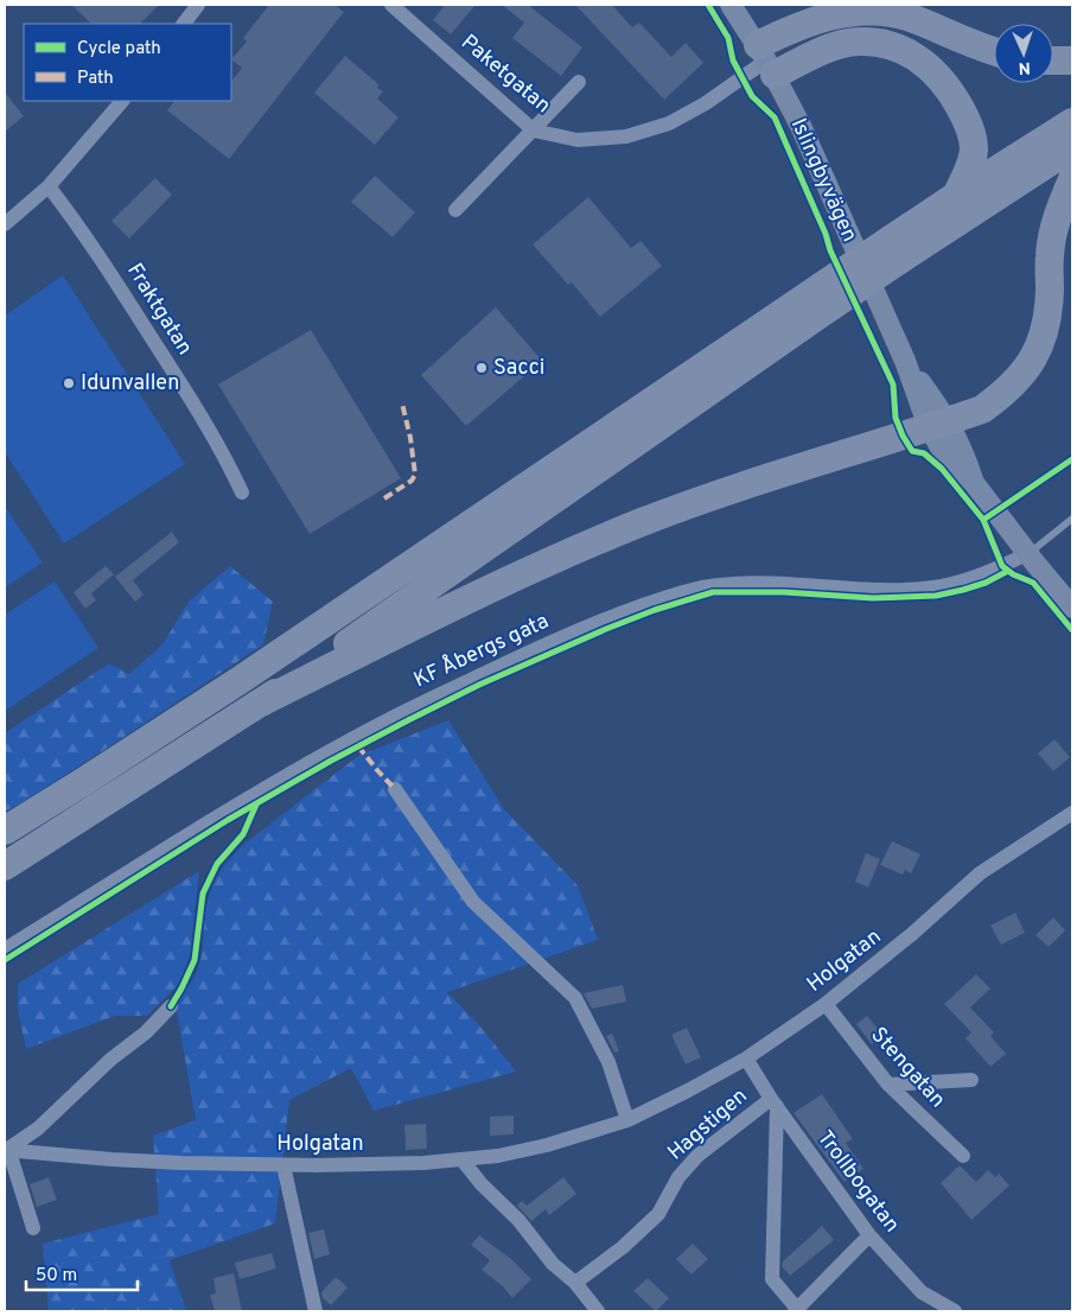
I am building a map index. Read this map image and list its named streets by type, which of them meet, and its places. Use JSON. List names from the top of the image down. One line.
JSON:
{"streets":{"street":["Paketgatan","Islingbyvägen","Fraktgatan","KF Åbergs gata","Holgatan","Stengatan","Hagstigen","Trollbogatan"]},"crossings":[["Paketgatan","Islingbyvägen"],["Islingbyvägen","KF Åbergs gata"],["Holgatan","Stengatan"],["Holgatan","Trollbogatan"],["Hagstigen","Trollbogatan"]],"places":["Sacci","Idunvallen"],"legend":["Cycle path","Path"],"scale_bar":"50 m","north":"bottom"}
